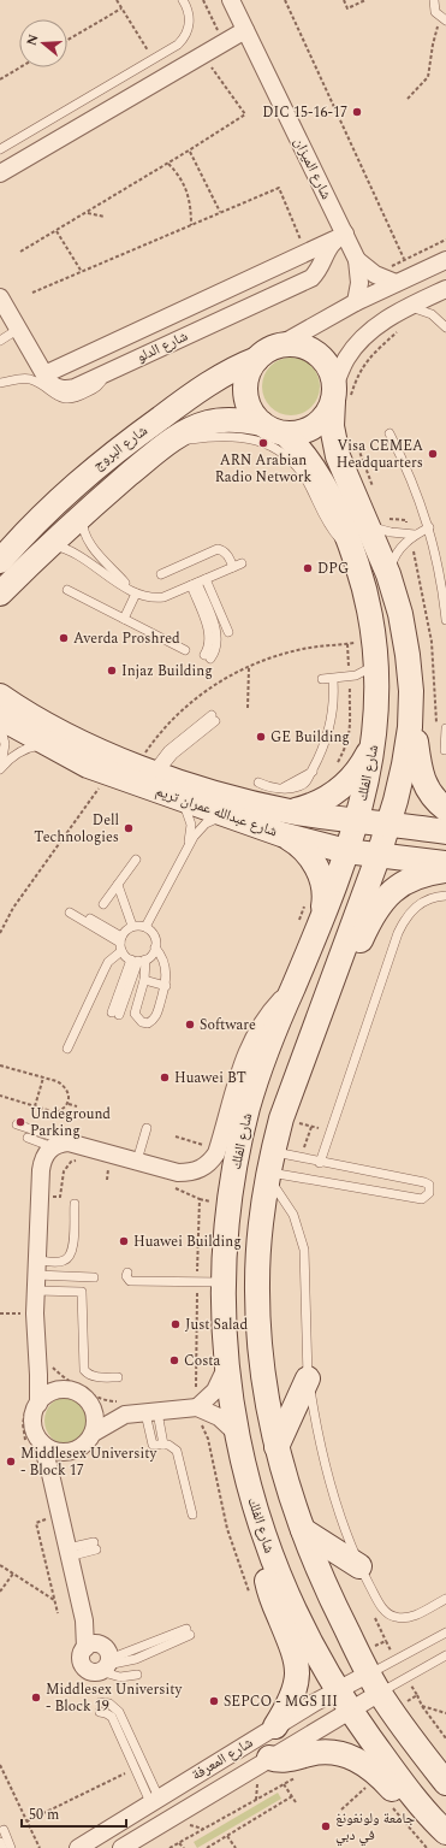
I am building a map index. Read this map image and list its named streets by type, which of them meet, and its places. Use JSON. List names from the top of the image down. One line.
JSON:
{"streets":{"street":["شارع الميزان","شارع الدلو","شارع البروج","شارع الفلك","شارع عبدالله عمران تريم","شارع المعرفة"]},"crossings":[["شارع الميزان","شارع الدلو"],["شارع البروج","شارع الفلك"],["شارع الفلك","شارع عبدالله عمران تريم"],["شارع الفلك","شارع المعرفة"]],"places":["DIC 15-16-17","ARN Arabian Radio Network","Visa CEMEA Headquarters","DPG","Averda Proshred","Injaz Building","GE Building","Dell Technologies","Software","Huawei BT","Undeground Parking","Huawei Building","Just Salad","Costa","Middlesex University - Block 17","Middlesex University - Block 19","SEPCO - MGS III","جامعة ولونغونغ في دبي"],"scale_bar":"50 m","north":"left"}
